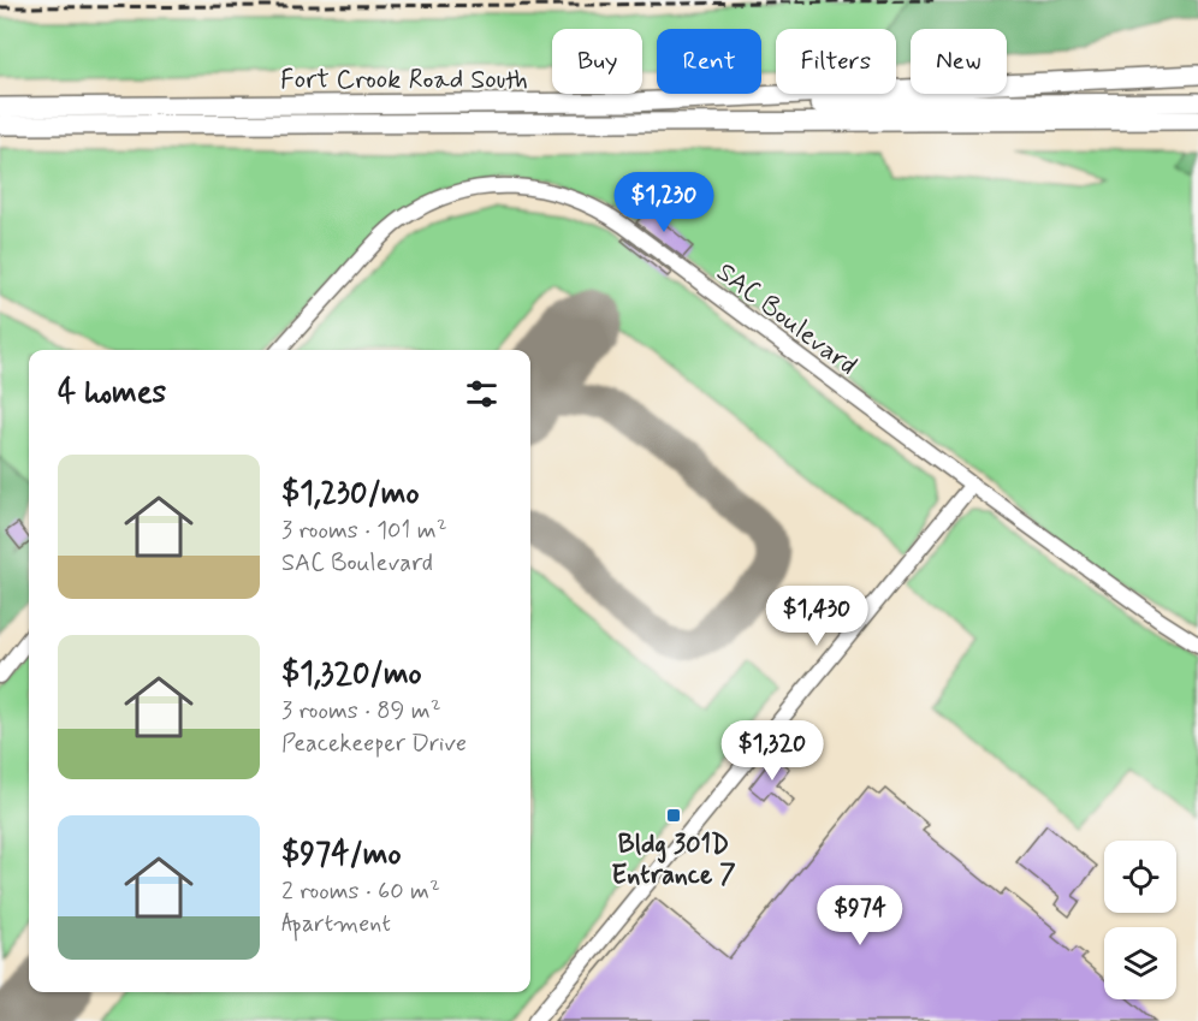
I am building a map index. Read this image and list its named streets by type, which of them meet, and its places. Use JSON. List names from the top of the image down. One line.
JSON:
{"streets":{"main road":["Fort Crook Road South"],"street":["SAC Boulevard"]},"places":{"transit":["Bldg 301D Entrance 7"]},"page":{"chip":["Buy","Rent","Filters","New"],"price":["$1,230","$1,430","$1,320","$974"],"heading":"4 homes","list":[{"name":"$1,230/mo","note":"3 rooms · 101 m² · SAC Boulevard"},{"name":"$1,320/mo","note":"3 rooms · 89 m² · Peacekeeper Drive"},{"name":"$974/mo","note":"2 rooms · 60 m² · Apartment"}]}}
